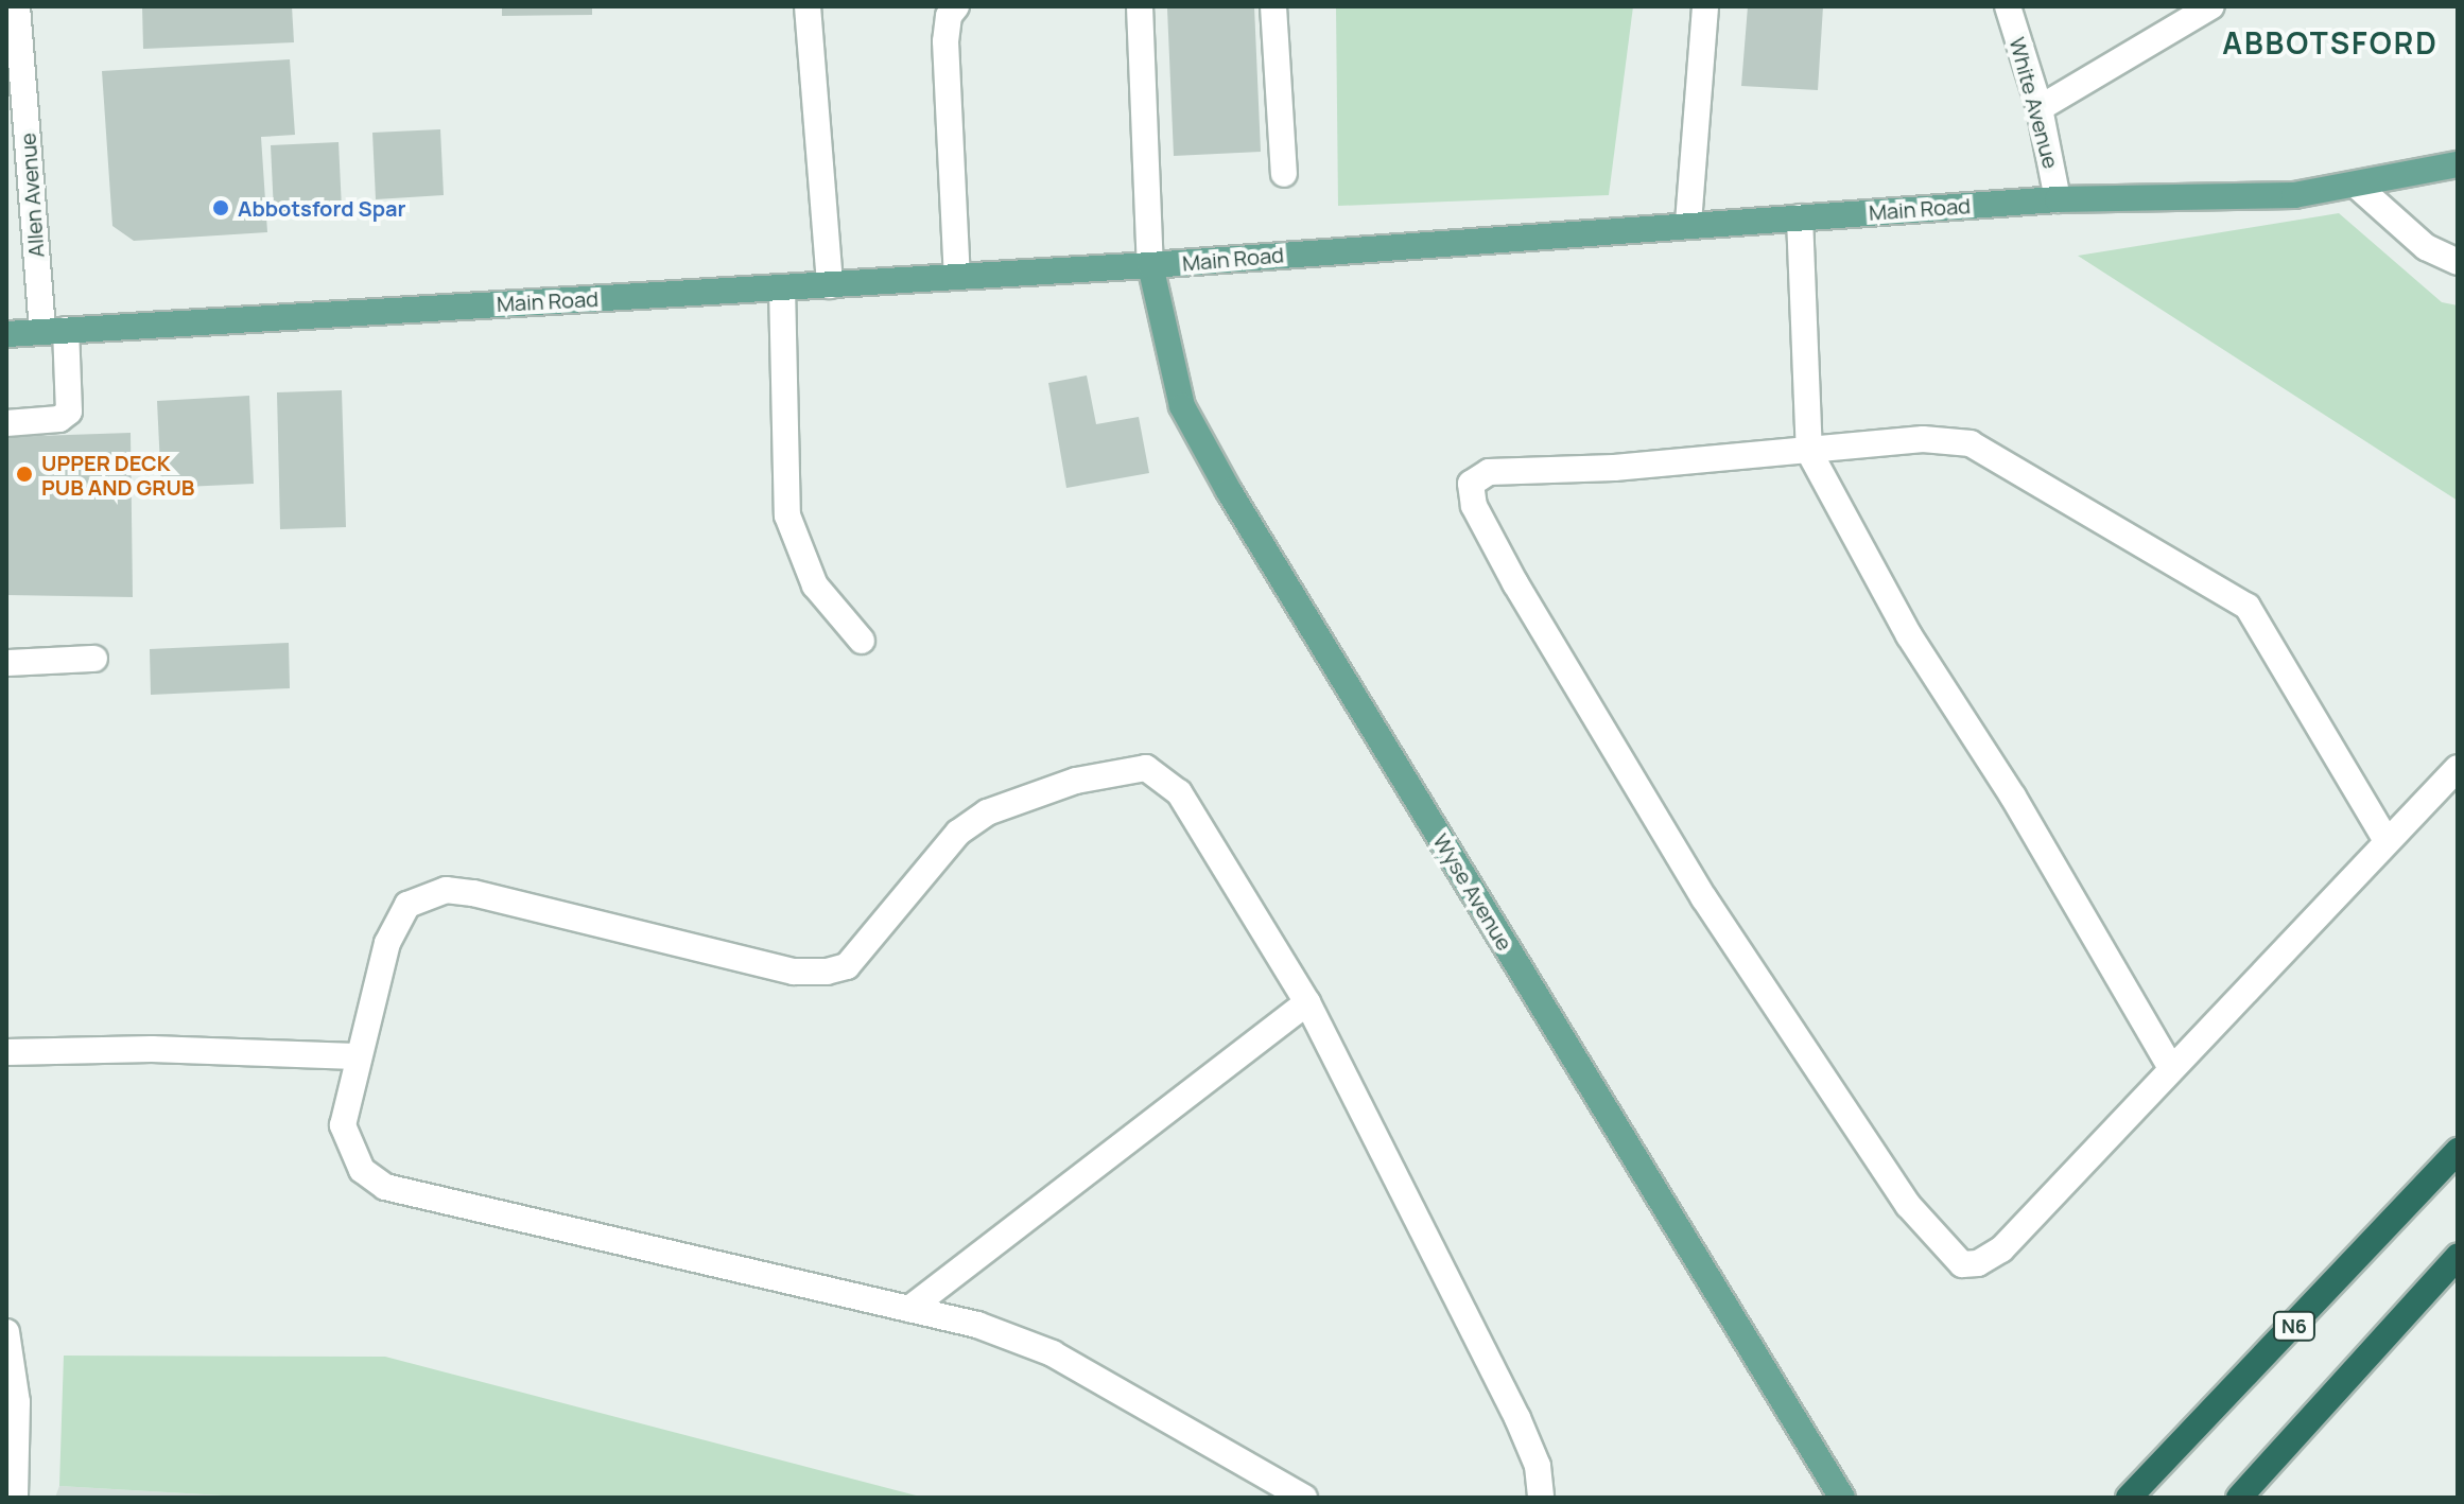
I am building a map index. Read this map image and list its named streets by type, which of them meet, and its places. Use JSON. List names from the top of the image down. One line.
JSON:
{"streets":{"highway":["N6"],"main road":["Main Road","Wyse Avenue"],"street":["White Avenue","Allen Avenue"]},"crossings":[["White Avenue","Main Road"],["Allen Avenue","Main Road"],["Main Road","Wyse Avenue"]],"districts":["ABBOTSFORD"],"places":["Abbotsford Spar","UPPER DECK PUB AND GRUB"]}
